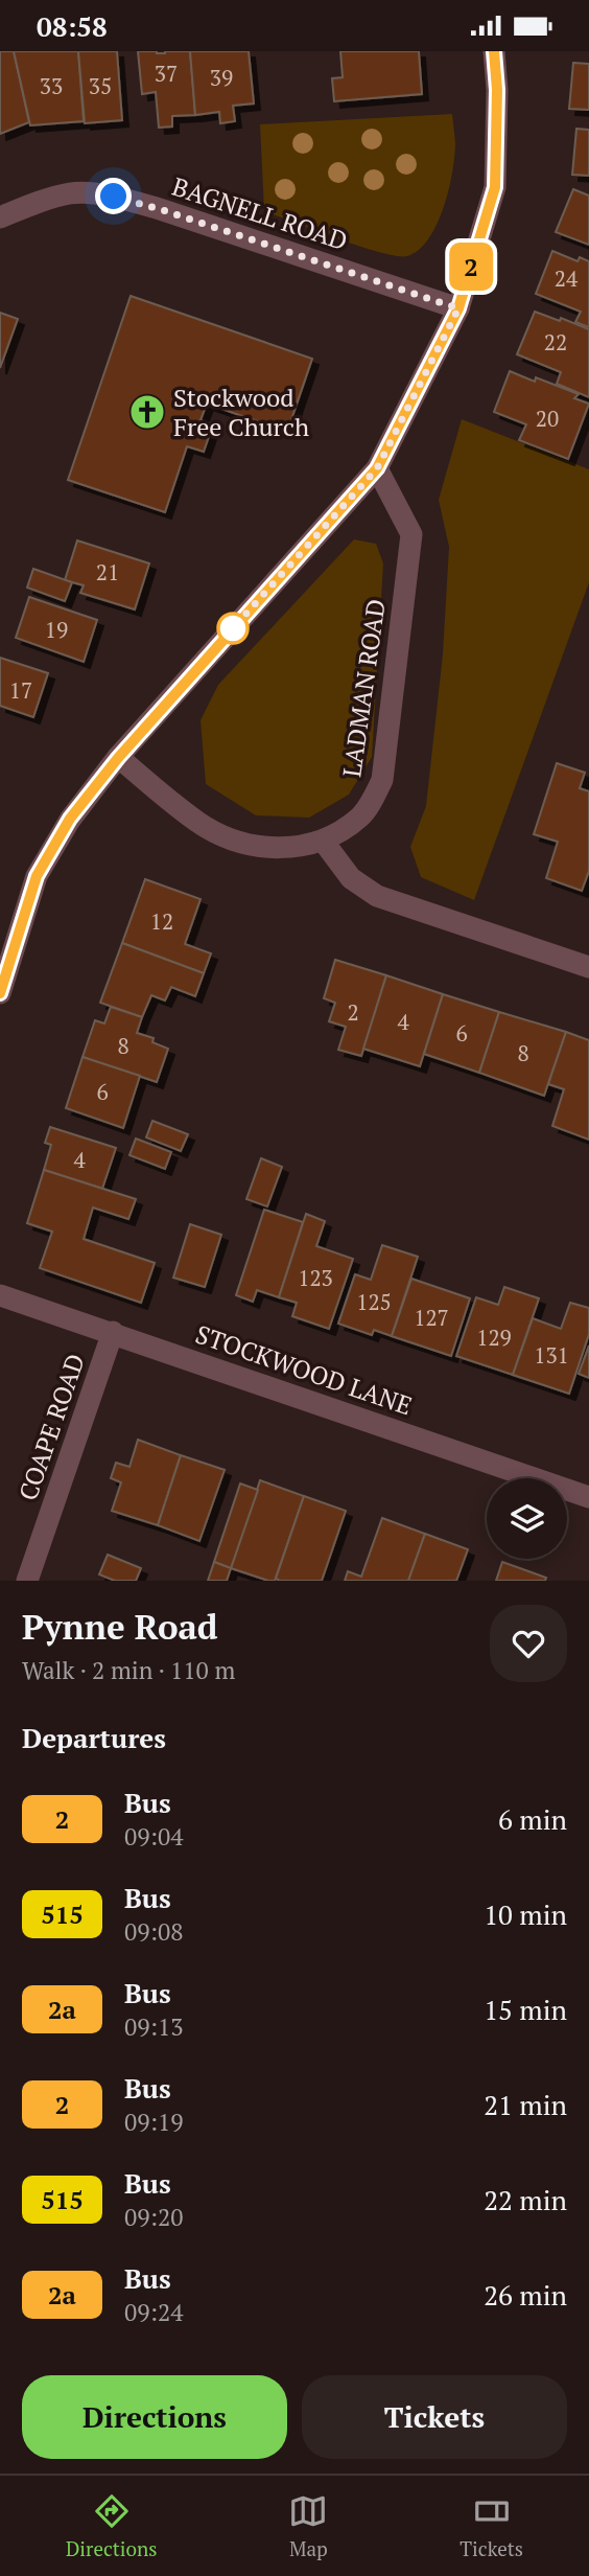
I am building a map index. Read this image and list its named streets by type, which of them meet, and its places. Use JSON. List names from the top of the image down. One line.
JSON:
{"streets":{"street":["BAGNELL ROAD","LADMAN ROAD","STOCKWOOD LANE","COAPE ROAD"]},"crossings":[["STOCKWOOD LANE","COAPE ROAD"]],"places":{"church":["Stockwood Free Church"]},"lines":["bus line 2"],"house_numbers":["37","39","33","35","24","22","20","21","19","17","12","2","4","6","8","8","6","4","123","125","127","129","131"],"page":{"status":"08:58","on_map":"2","heading":[["Pynne Road","Walk · 2 min · 110 m"],"Departures"],"list":[{"mark":"2","name":"Bus","note":"09:04","value":"6 min"},{"mark":"515","name":"Bus","note":"09:08","value":"10 min"},{"mark":"2a","name":"Bus","note":"09:13","value":"15 min"},{"mark":"2","name":"Bus","note":"09:19","value":"21 min"},{"mark":"515","name":"Bus","note":"09:20","value":"22 min"},{"mark":"2a","name":"Bus","note":"09:24","value":"26 min"}],"buttons":["Directions","Tickets"],"tabs":["Directions","Map","Tickets"]}}
